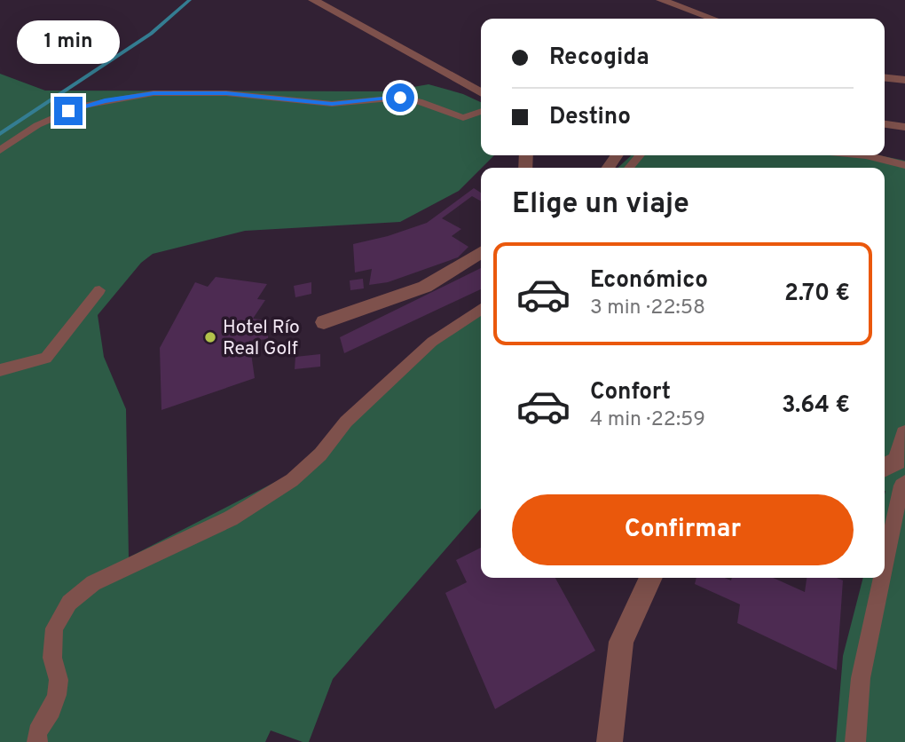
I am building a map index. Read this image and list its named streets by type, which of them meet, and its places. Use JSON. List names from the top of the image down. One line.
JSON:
{"places":["Hotel Río Real Golf"],"page":{"banner":["Recogida","Destino"],"bubble":"1 min","heading":"Elige un viaje","list":[{"name":"Económico","note":"3 min · 22:58","value":"2.70 €"},{"name":"Confort","note":"4 min · 22:59","value":"3.64 €"}],"buttons":"Confirmar"}}
